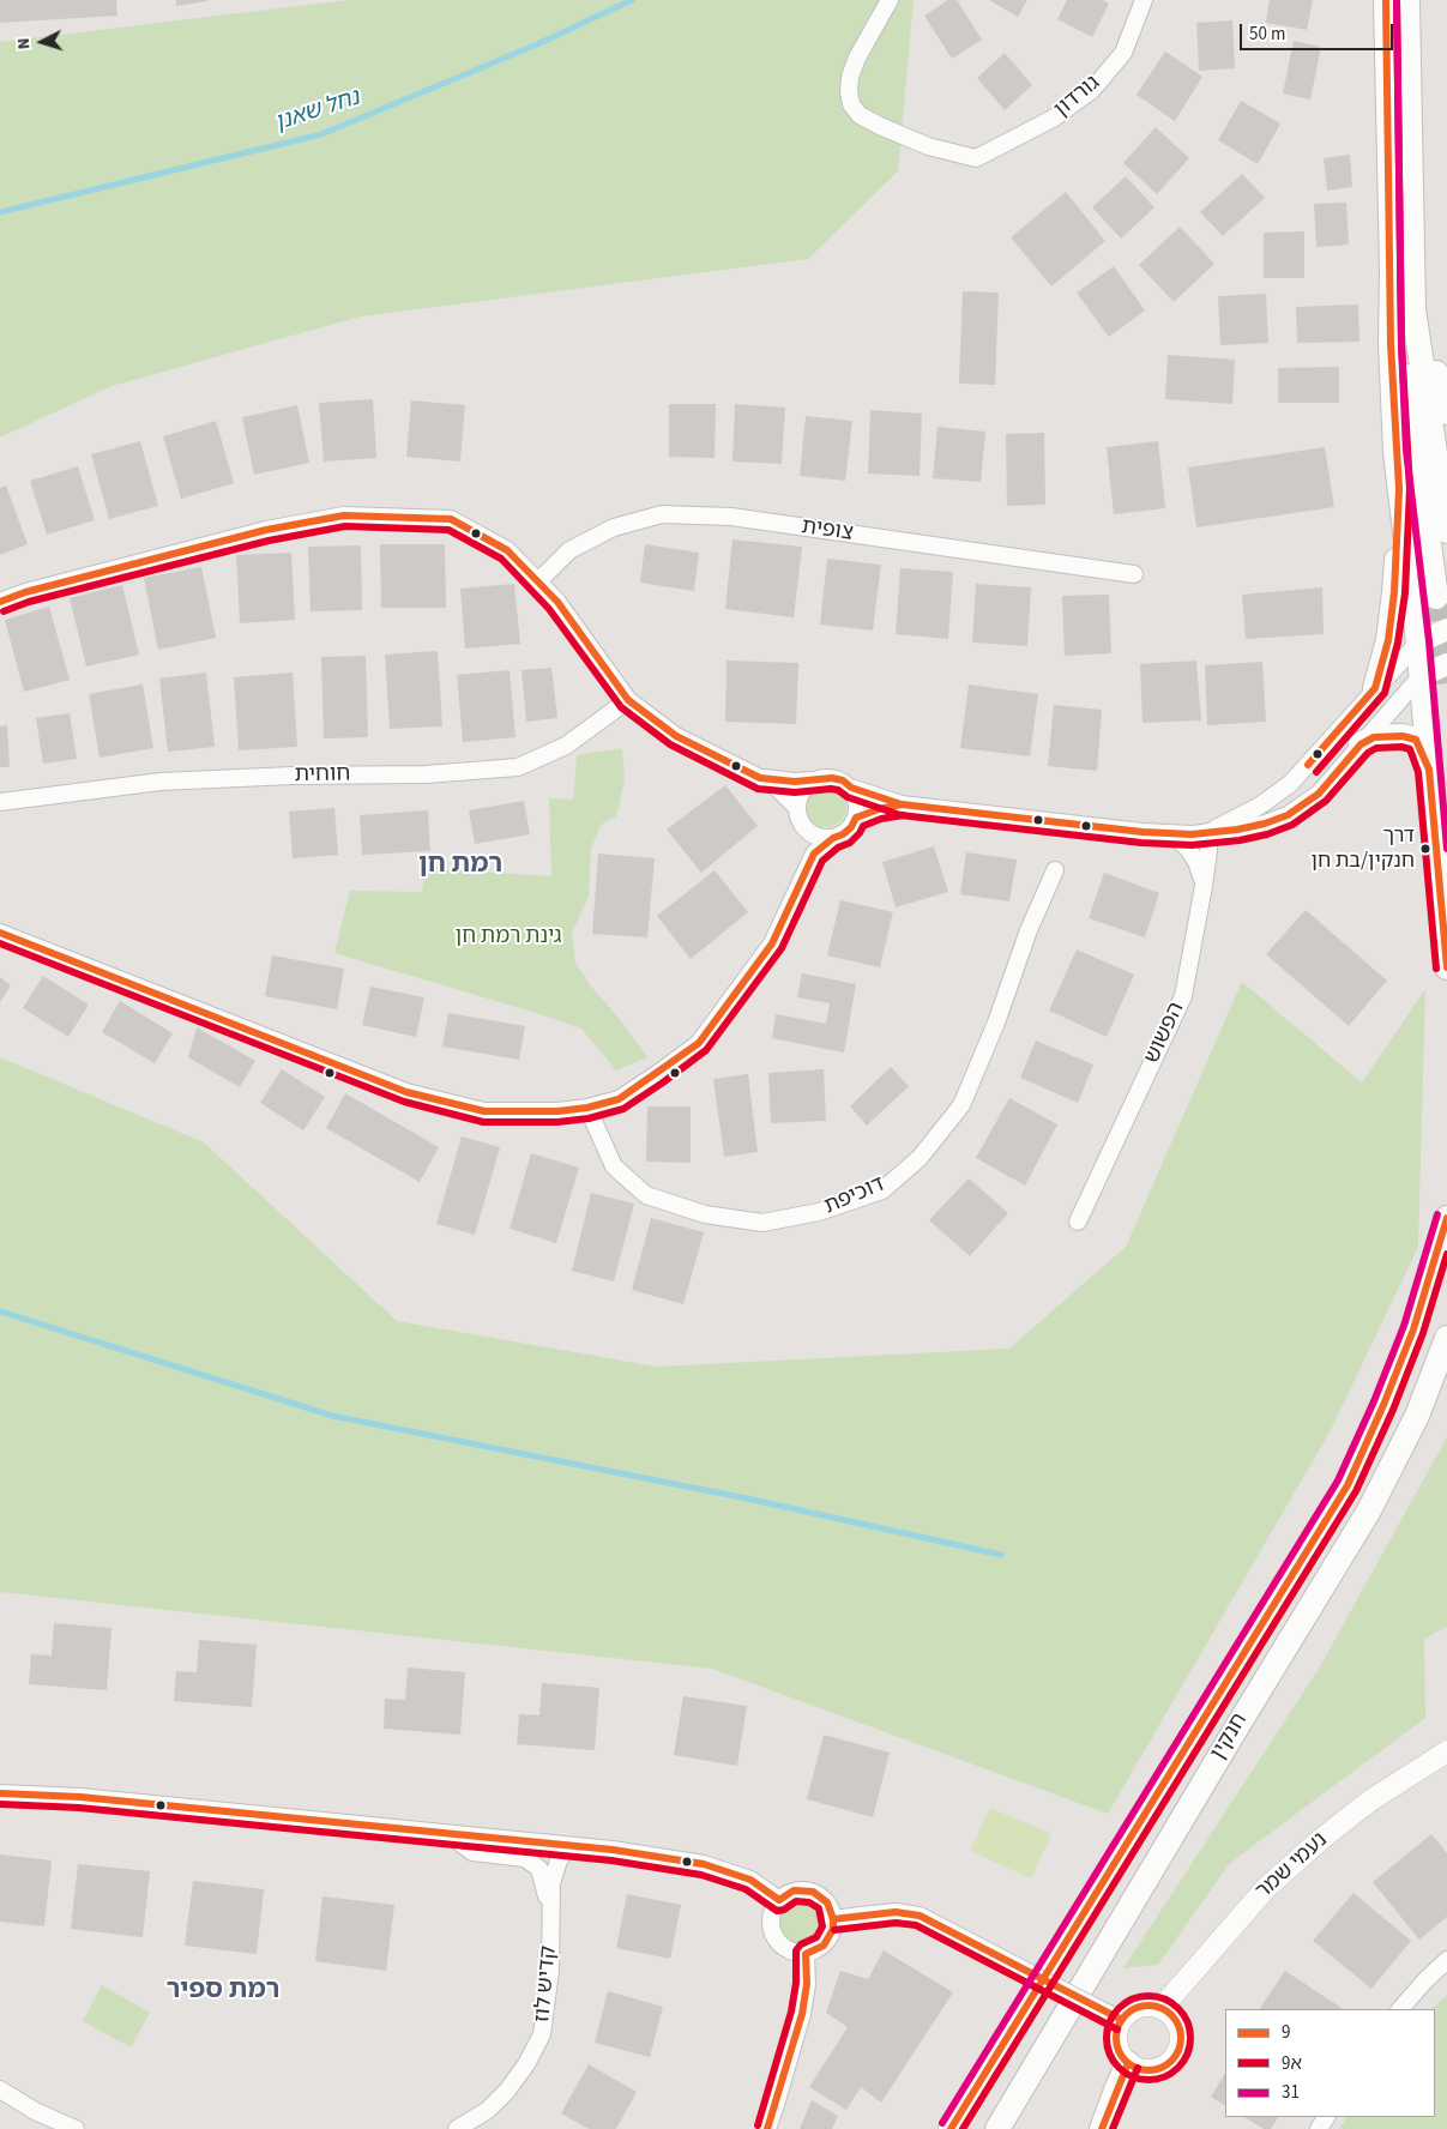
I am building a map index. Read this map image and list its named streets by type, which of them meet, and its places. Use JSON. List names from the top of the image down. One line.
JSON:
{"streets":{"main road":["חנקין"],"street":["גורדון","צופית","חוחית","הפשוש","דוכיפת","נעמי שמר","קדיש לוז"]},"districts":["רמת חן","רמת ספיר"],"water":["נחל שאנן"],"parks":["גינת רמת חן"],"places":["דרך חנקין/בת חן"],"lines":["transit line 9","transit line 9א","transit line 31"],"legend":["9","9א","31"],"scale_bar":"50 m","north":"left"}
